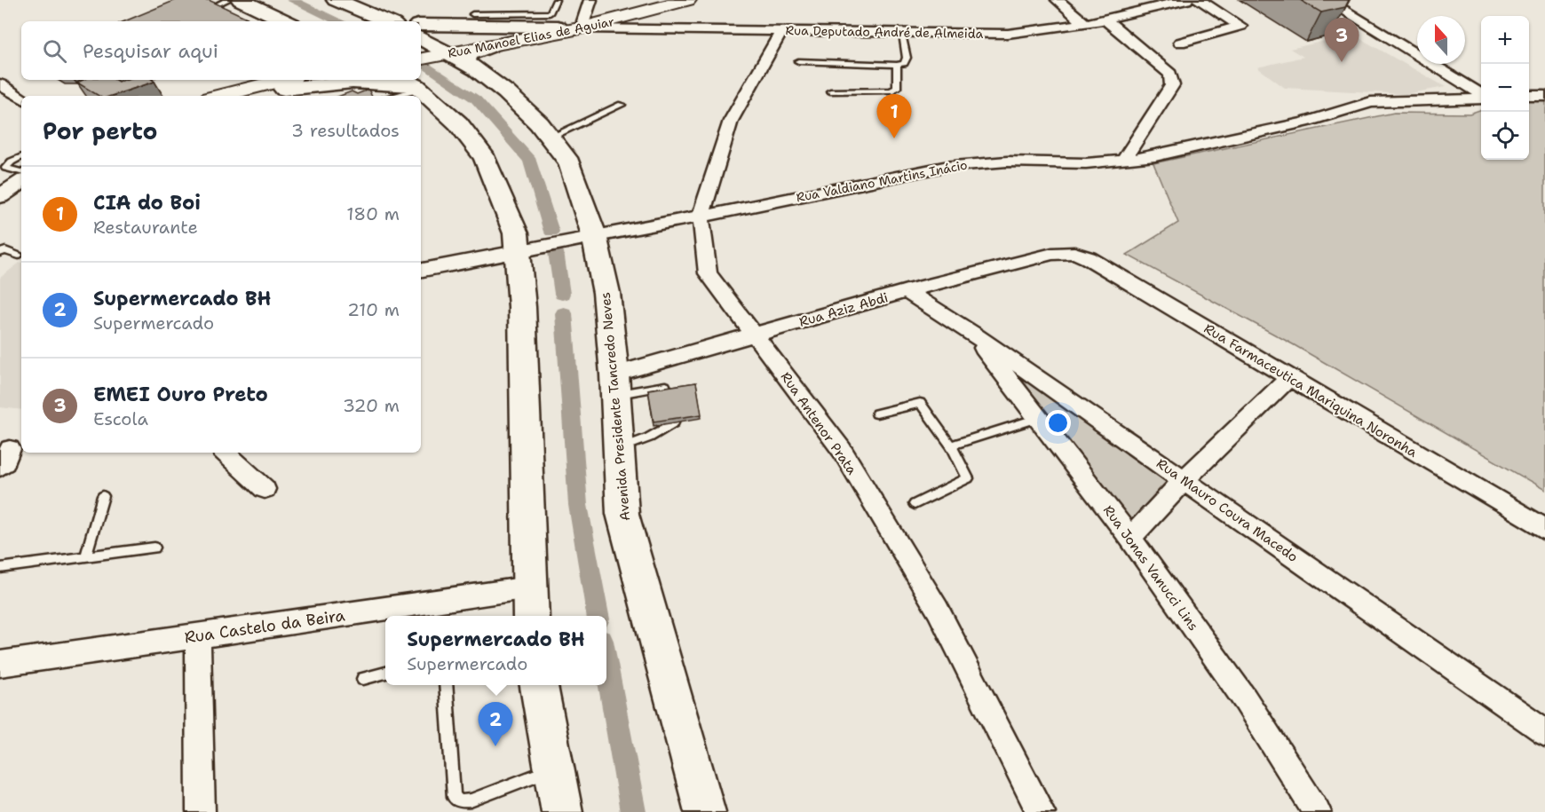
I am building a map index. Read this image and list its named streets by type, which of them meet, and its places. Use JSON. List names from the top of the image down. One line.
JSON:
{"streets":{"main road":["Rua Manoel Elias de Aguiar","Avenida Presidente Tancredo Neves"],"street":["Rua Deputado André de Almeida","Rua Valdiano Martins Inácio","Rua Aziz Abdi","Rua Farmaceutica Mariquina Noronha","Rua Antenor Prata","Rua Mauro Coura Macedo","Rua Jonas Vanucci Lins","Rua Castelo da Beira"]},"crossings":[["Rua Deputado André de Almeida","Rua Manoel Elias de Aguiar"],["Rua Deputado André de Almeida","Rua Antenor Prata"],["Rua Manoel Elias de Aguiar","Avenida Presidente Tancredo Neves"],["Rua Valdiano Martins Inácio","Avenida Presidente Tancredo Neves"],["Rua Valdiano Martins Inácio","Rua Antenor Prata"],["Rua Aziz Abdi","Rua Farmaceutica Mariquina Noronha"],["Rua Aziz Abdi","Avenida Presidente Tancredo Neves"],["Rua Aziz Abdi","Rua Antenor Prata"],["Rua Aziz Abdi","Rua Mauro Coura Macedo"],["Rua Mauro Coura Macedo","Rua Jonas Vanucci Lins"]],"north":"top","page":{"map_buttons":["+","−"],"pins":["3","1","2"],"search":"Pesquisar aqui","heading":["Por perto","3 resultados"],"list":[{"mark":"1","name":"CIA do Boi","note":"Restaurante","value":"180 m"},{"mark":"2","name":"Supermercado BH","note":"Supermercado","value":"210 m"},{"mark":"3","name":"EMEI Ouro Preto","note":"Escola","value":"320 m"}],"popup":["Supermercado BH","Supermercado"]}}
